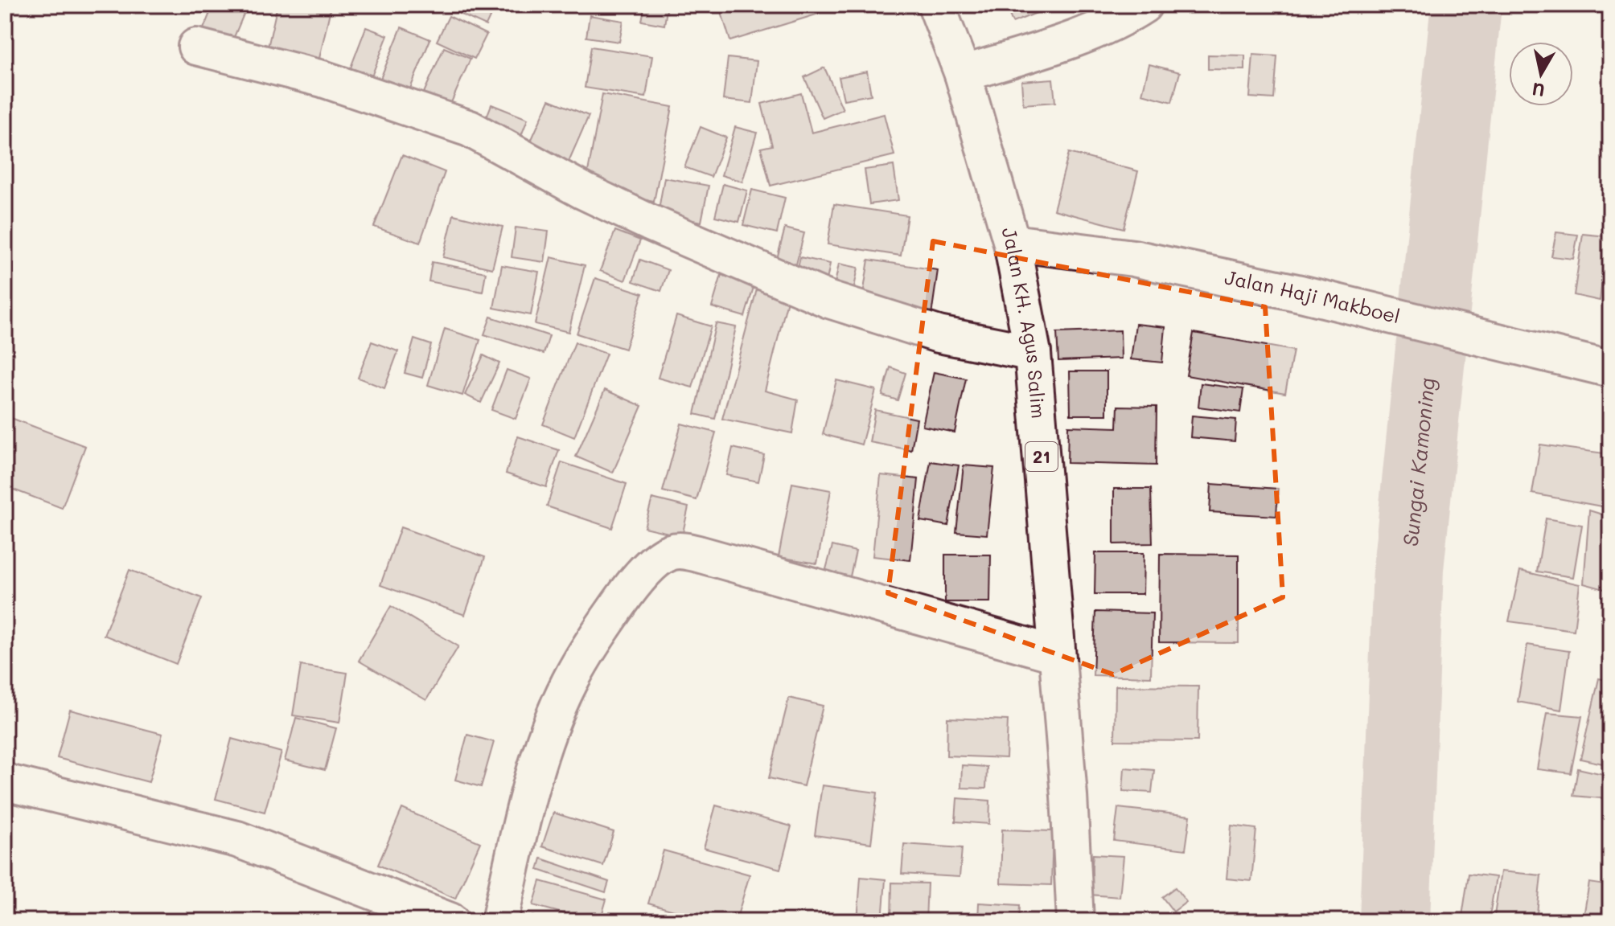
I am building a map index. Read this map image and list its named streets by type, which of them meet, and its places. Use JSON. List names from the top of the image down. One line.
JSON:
{"streets":{"main road":["Jalan Haji Makboel","Jalan KH. Agus Salim","21"]},"crossings":[["Jalan Haji Makboel","Jalan KH. Agus Salim"]],"water":["Sungai Kamoning"],"north":"bottom"}
